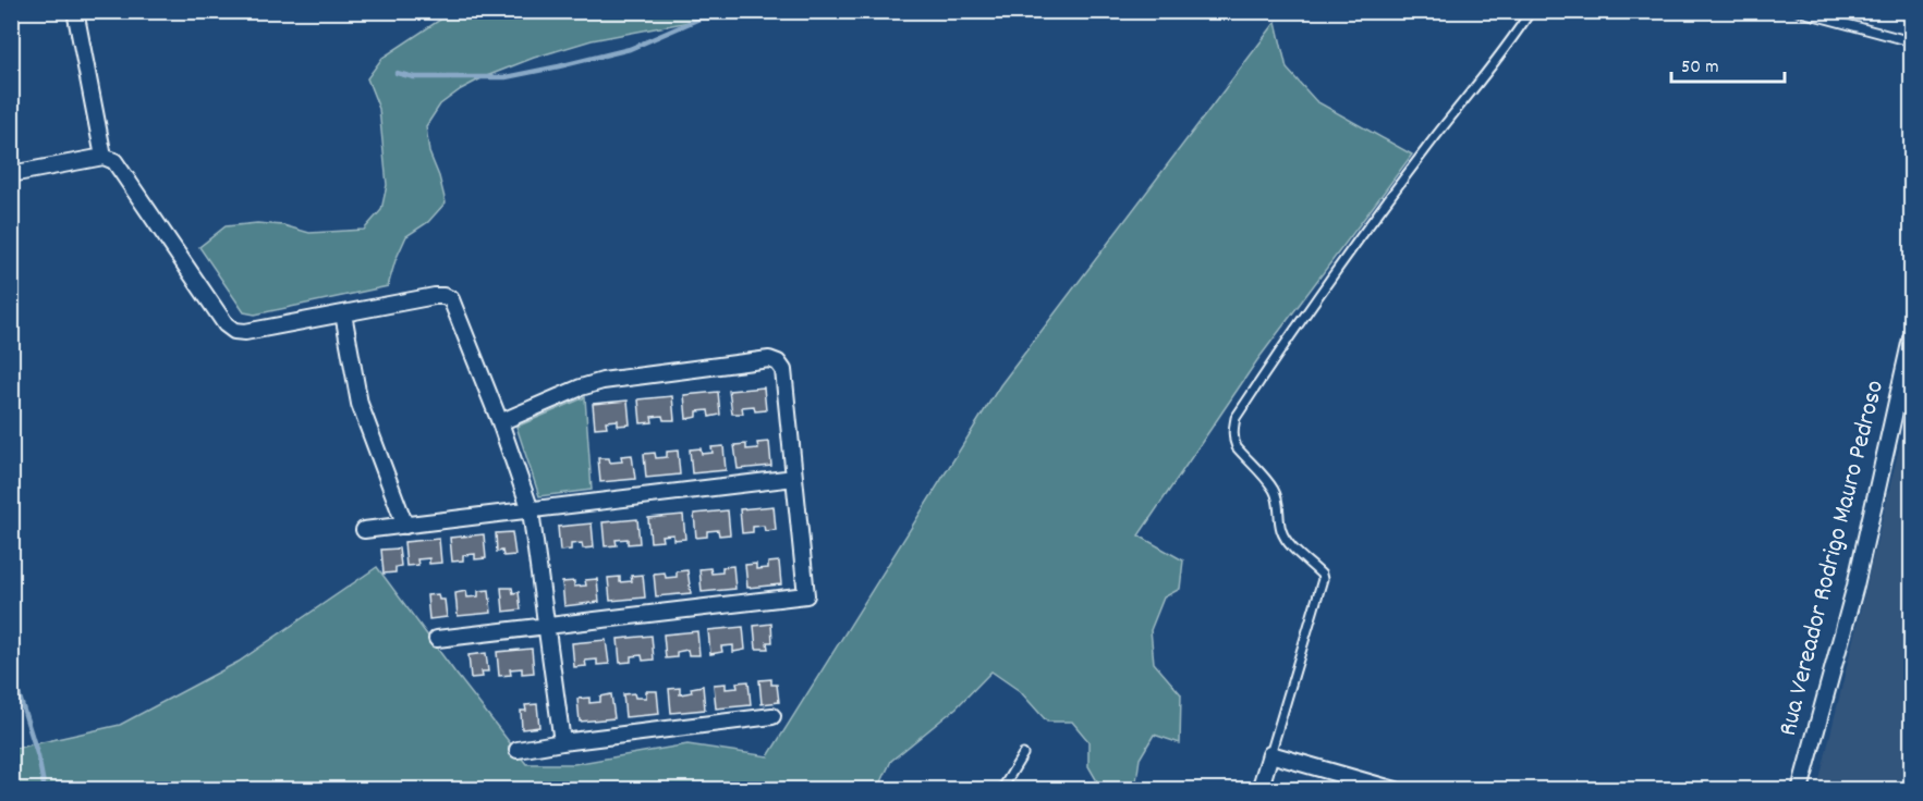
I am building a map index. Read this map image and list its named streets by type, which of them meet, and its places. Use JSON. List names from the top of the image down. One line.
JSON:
{"streets":{"street":["Rua Vereador Rodrigo Mauro Pedroso"]},"scale_bar":"50 m"}
